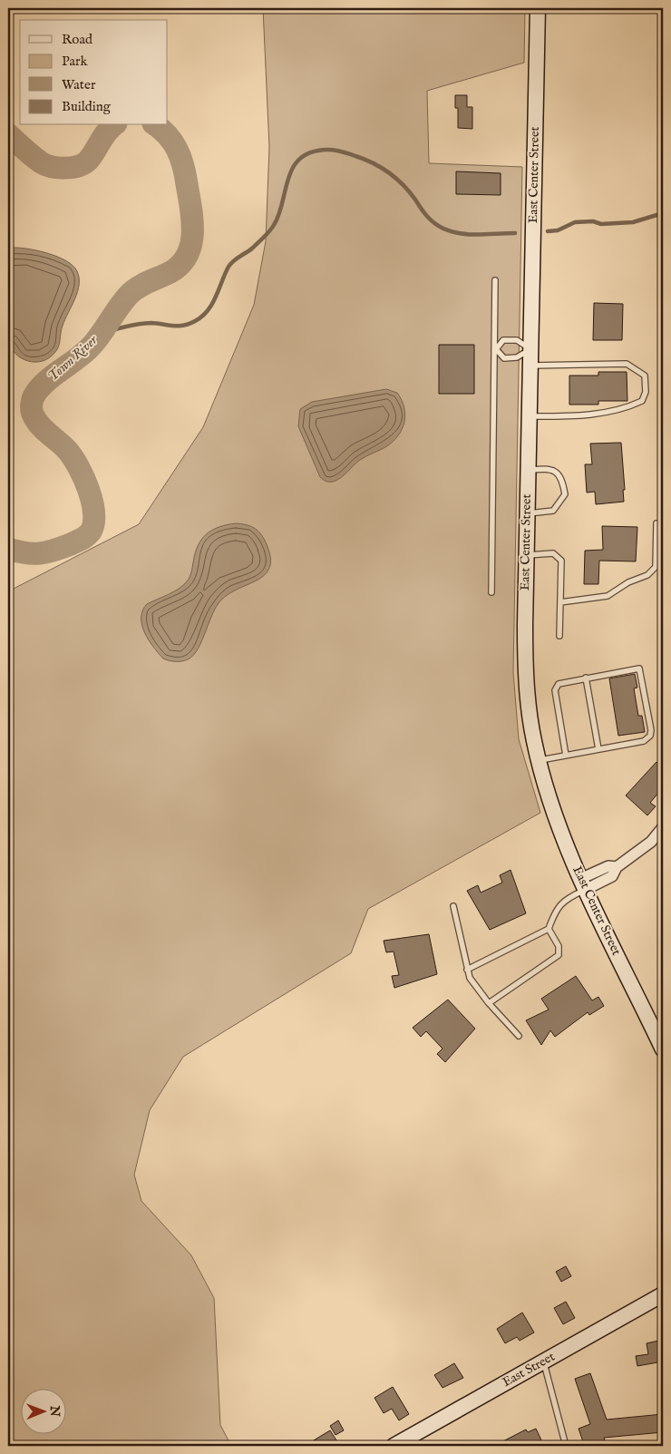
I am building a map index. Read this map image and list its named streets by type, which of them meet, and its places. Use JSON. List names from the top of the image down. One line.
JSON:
{"streets":{"main road":["East Center Street","East Street"]},"water":["Town River"],"legend":["Road","Park","Water","Building"],"north":"right"}
